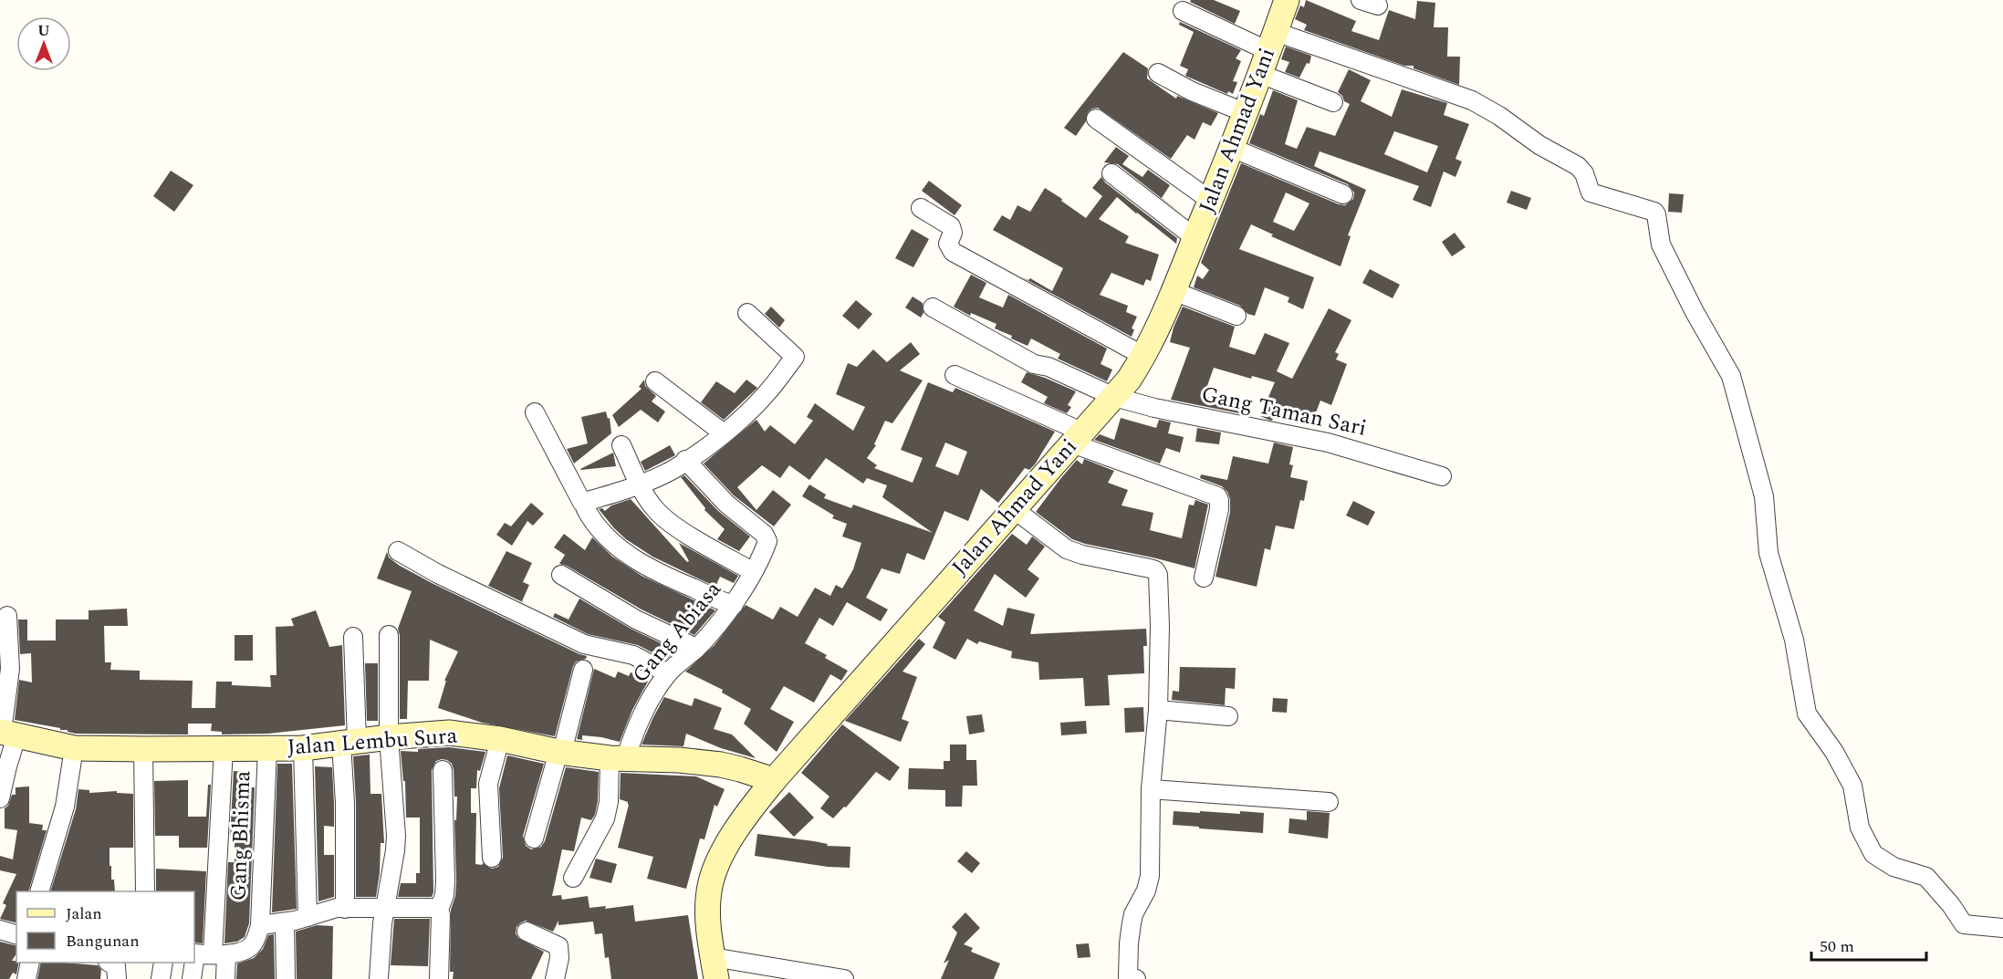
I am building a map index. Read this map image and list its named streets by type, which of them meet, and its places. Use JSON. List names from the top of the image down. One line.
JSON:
{"streets":{"main road":["Jalan Ahmad Yani","Jalan Lembu Sura"],"street":["Gang Taman Sari","Gang Abiasa","Gang Bhisma"]},"crossings":[["Jalan Ahmad Yani","Gang Taman Sari"],["Jalan Ahmad Yani","Jalan Lembu Sura"],["Gang Abiasa","Jalan Lembu Sura"],["Jalan Lembu Sura","Gang Bhisma"]],"legend":["Jalan","Bangunan"],"scale_bar":"50 m","north":"top"}
